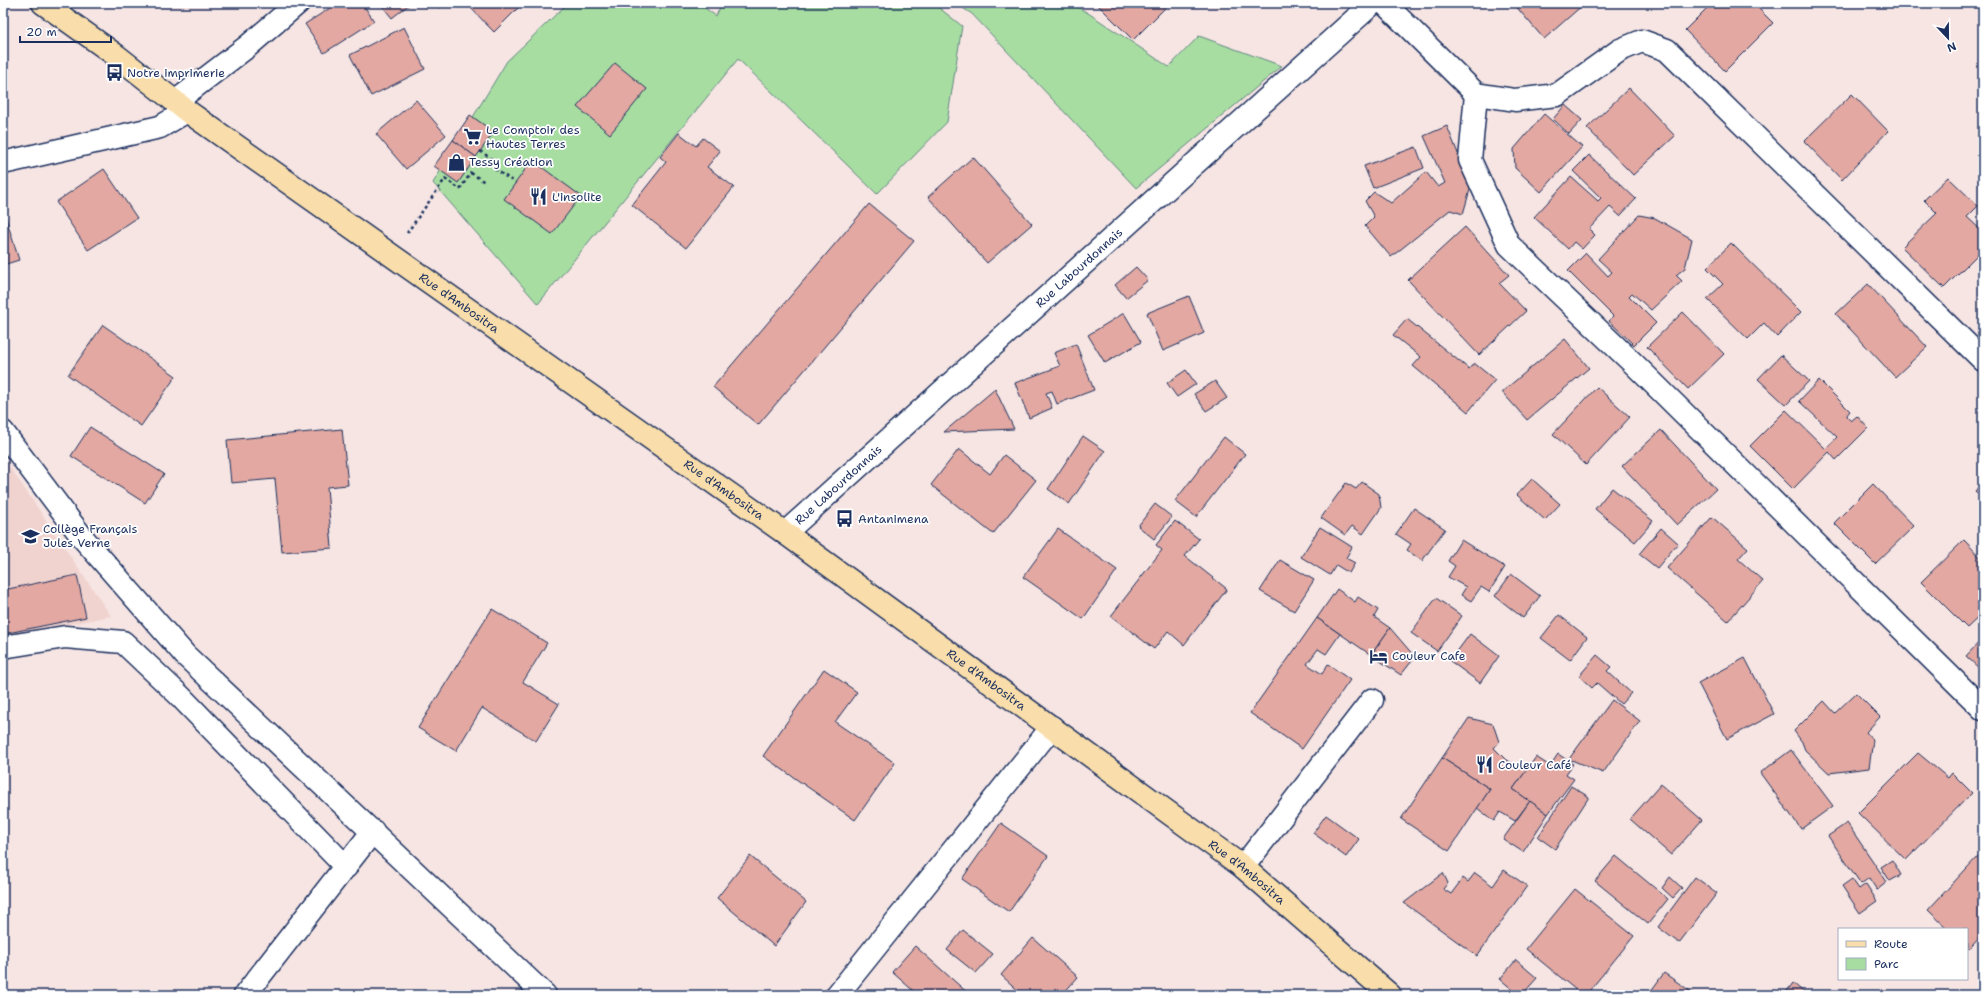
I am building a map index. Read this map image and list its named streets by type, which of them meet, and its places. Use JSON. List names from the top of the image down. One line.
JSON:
{"streets":{"main road":["Rue d'Ambositra"],"street":["Rue Labourdonnais"]},"crossings":[["Rue Labourdonnais","Rue d'Ambositra"]],"places":{"bus stop":["Notre imprimerie","Antanimena"],"supermarket":["Le Comptoir des Hautes Terres"],"shop":["Tessy Création"],"restaurant":["L'insolite","Couleur Café"],"school or university":["Collège Français Jules Verne"],"hotel":["Couleur Cafe"]},"legend":["Route","Parc"],"scale_bar":"20 m","north":"bottom"}
